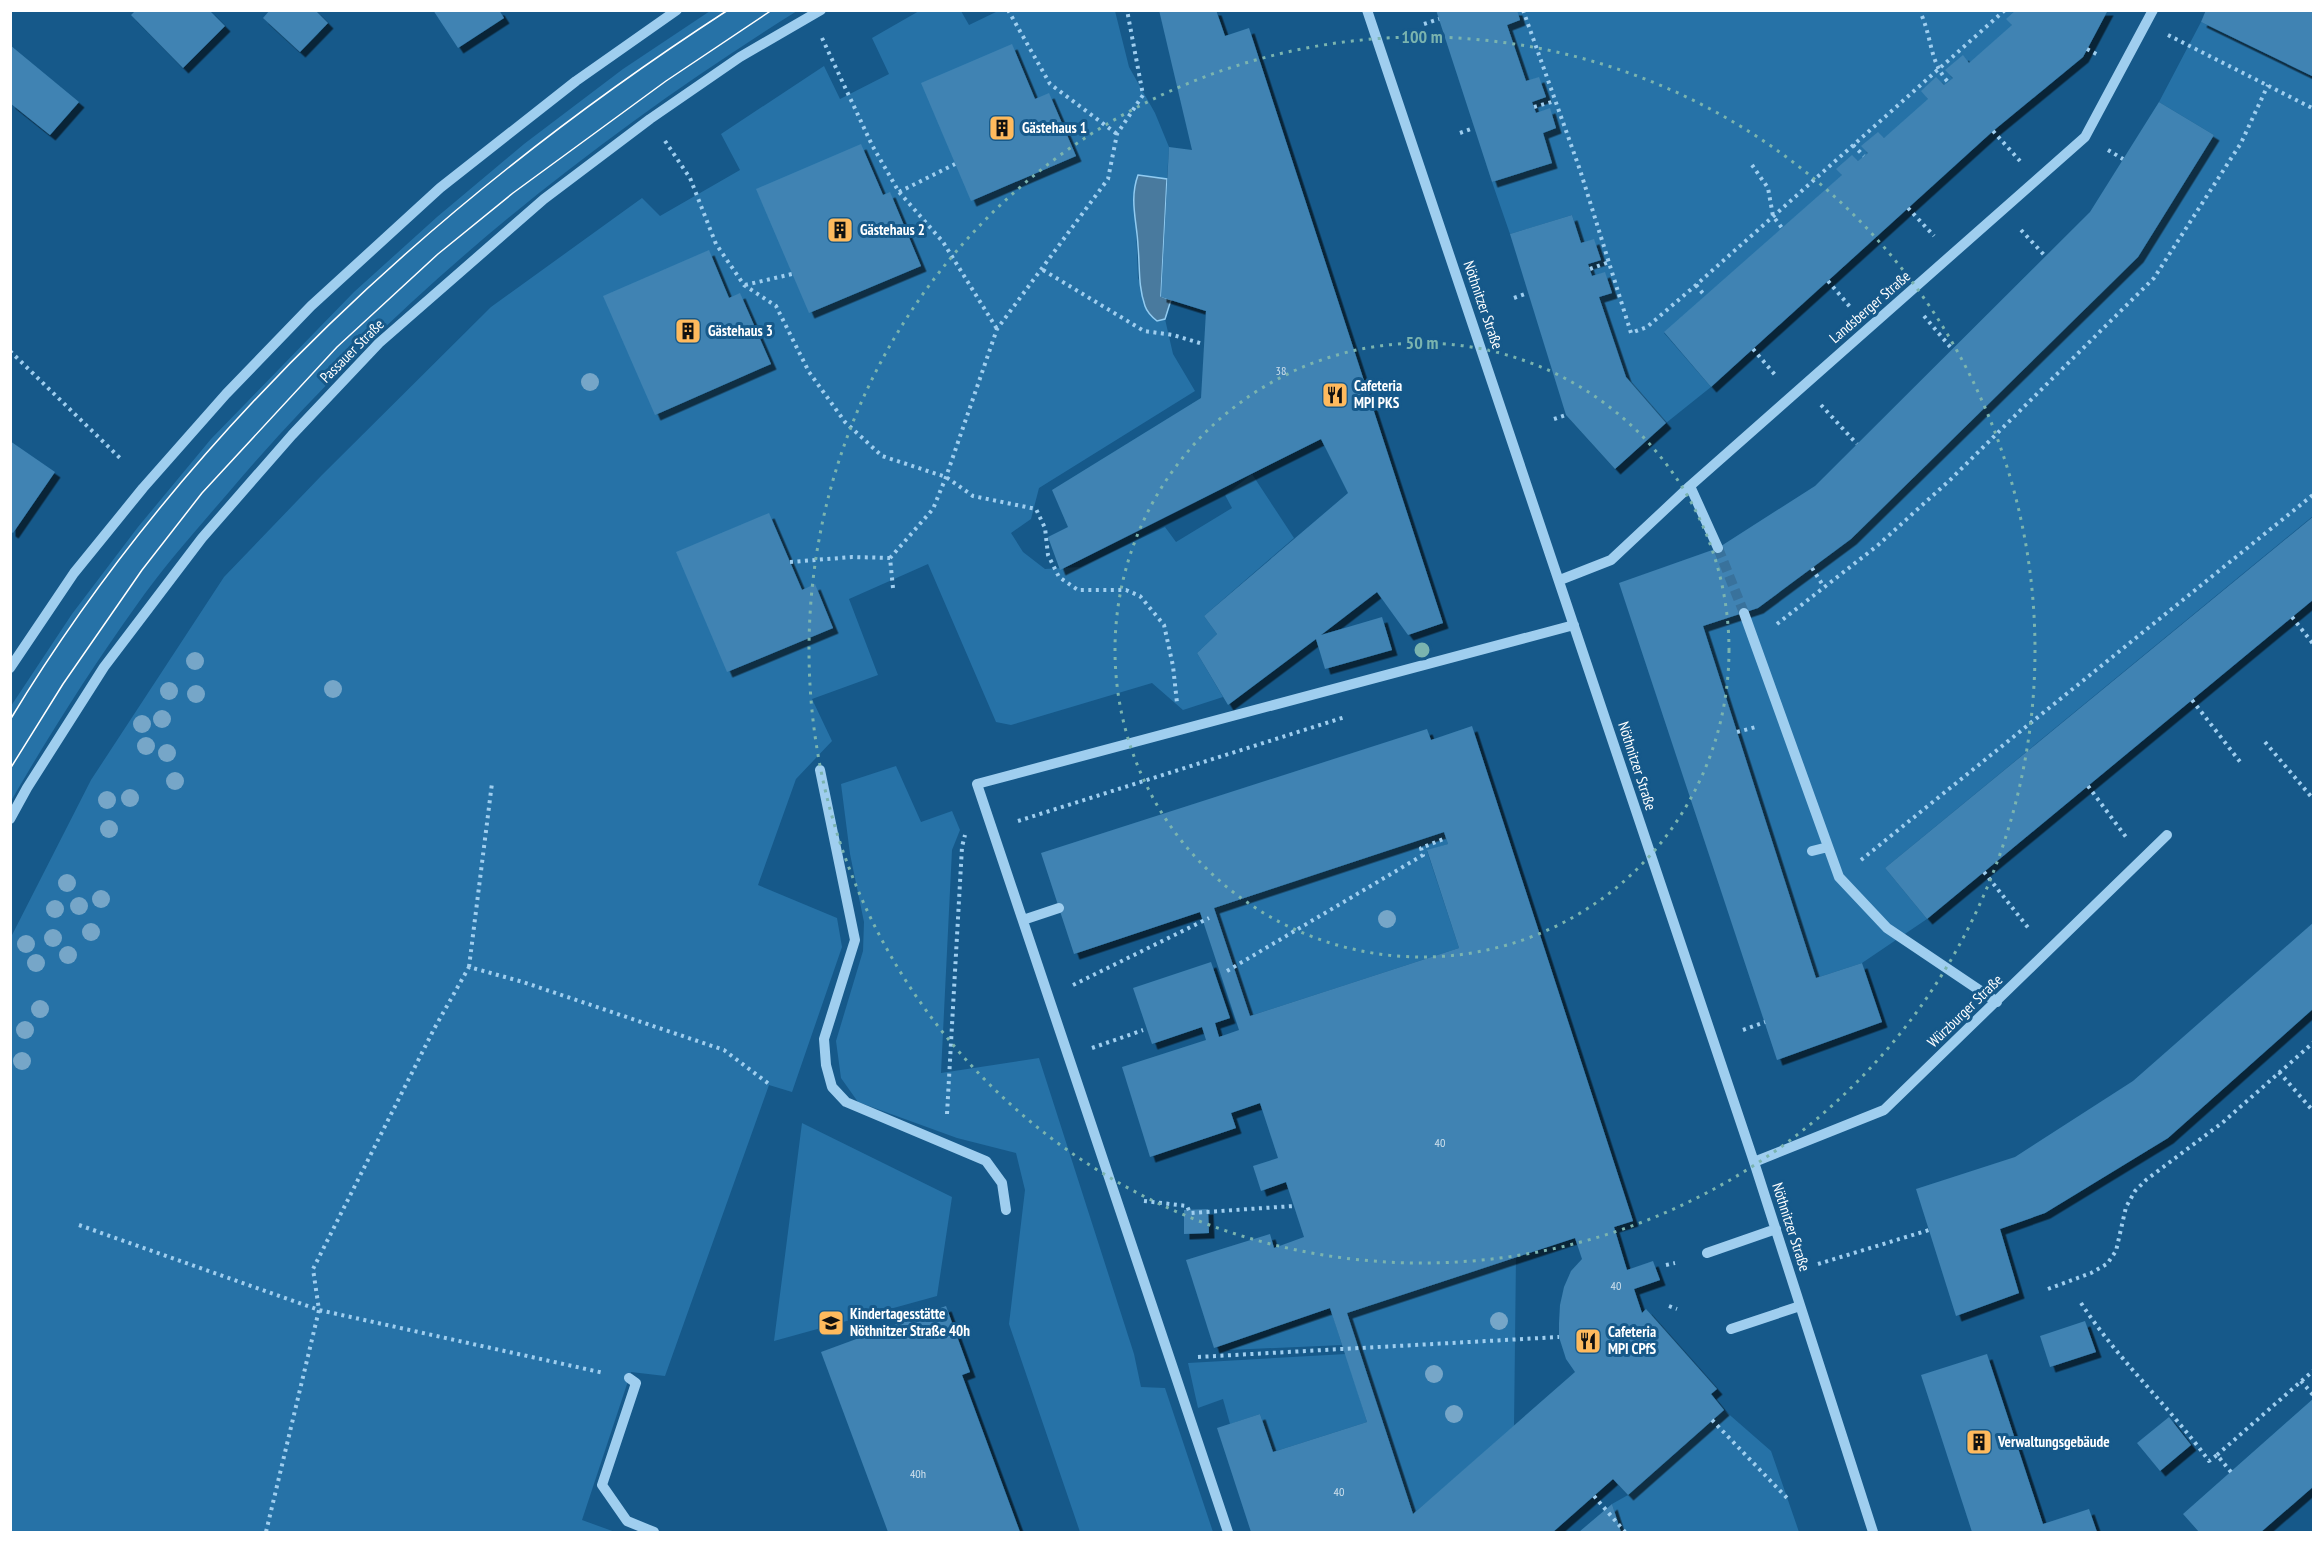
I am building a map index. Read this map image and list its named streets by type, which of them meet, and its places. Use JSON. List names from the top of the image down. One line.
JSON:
{"streets":{"street":["Nöthnitzer Straße","Landsberger Straße","Passauer Straße","Würzburger Straße"]},"crossings":[["Nöthnitzer Straße","Landsberger Straße"],["Nöthnitzer Straße","Würzburger Straße"]],"places":{"building":["Gästehaus 1","Gästehaus 2","Gästehaus 3","Verwaltungsgebäude"],"restaurant":["Cafeteria MPI PKS","Cafeteria MPI CPfS"],"school or university":["Kindertagesstätte Nöthnitzer Straße 40h"]},"house_numbers":["38","40","40","40h","40"],"rings":["100 m","50 m"]}
